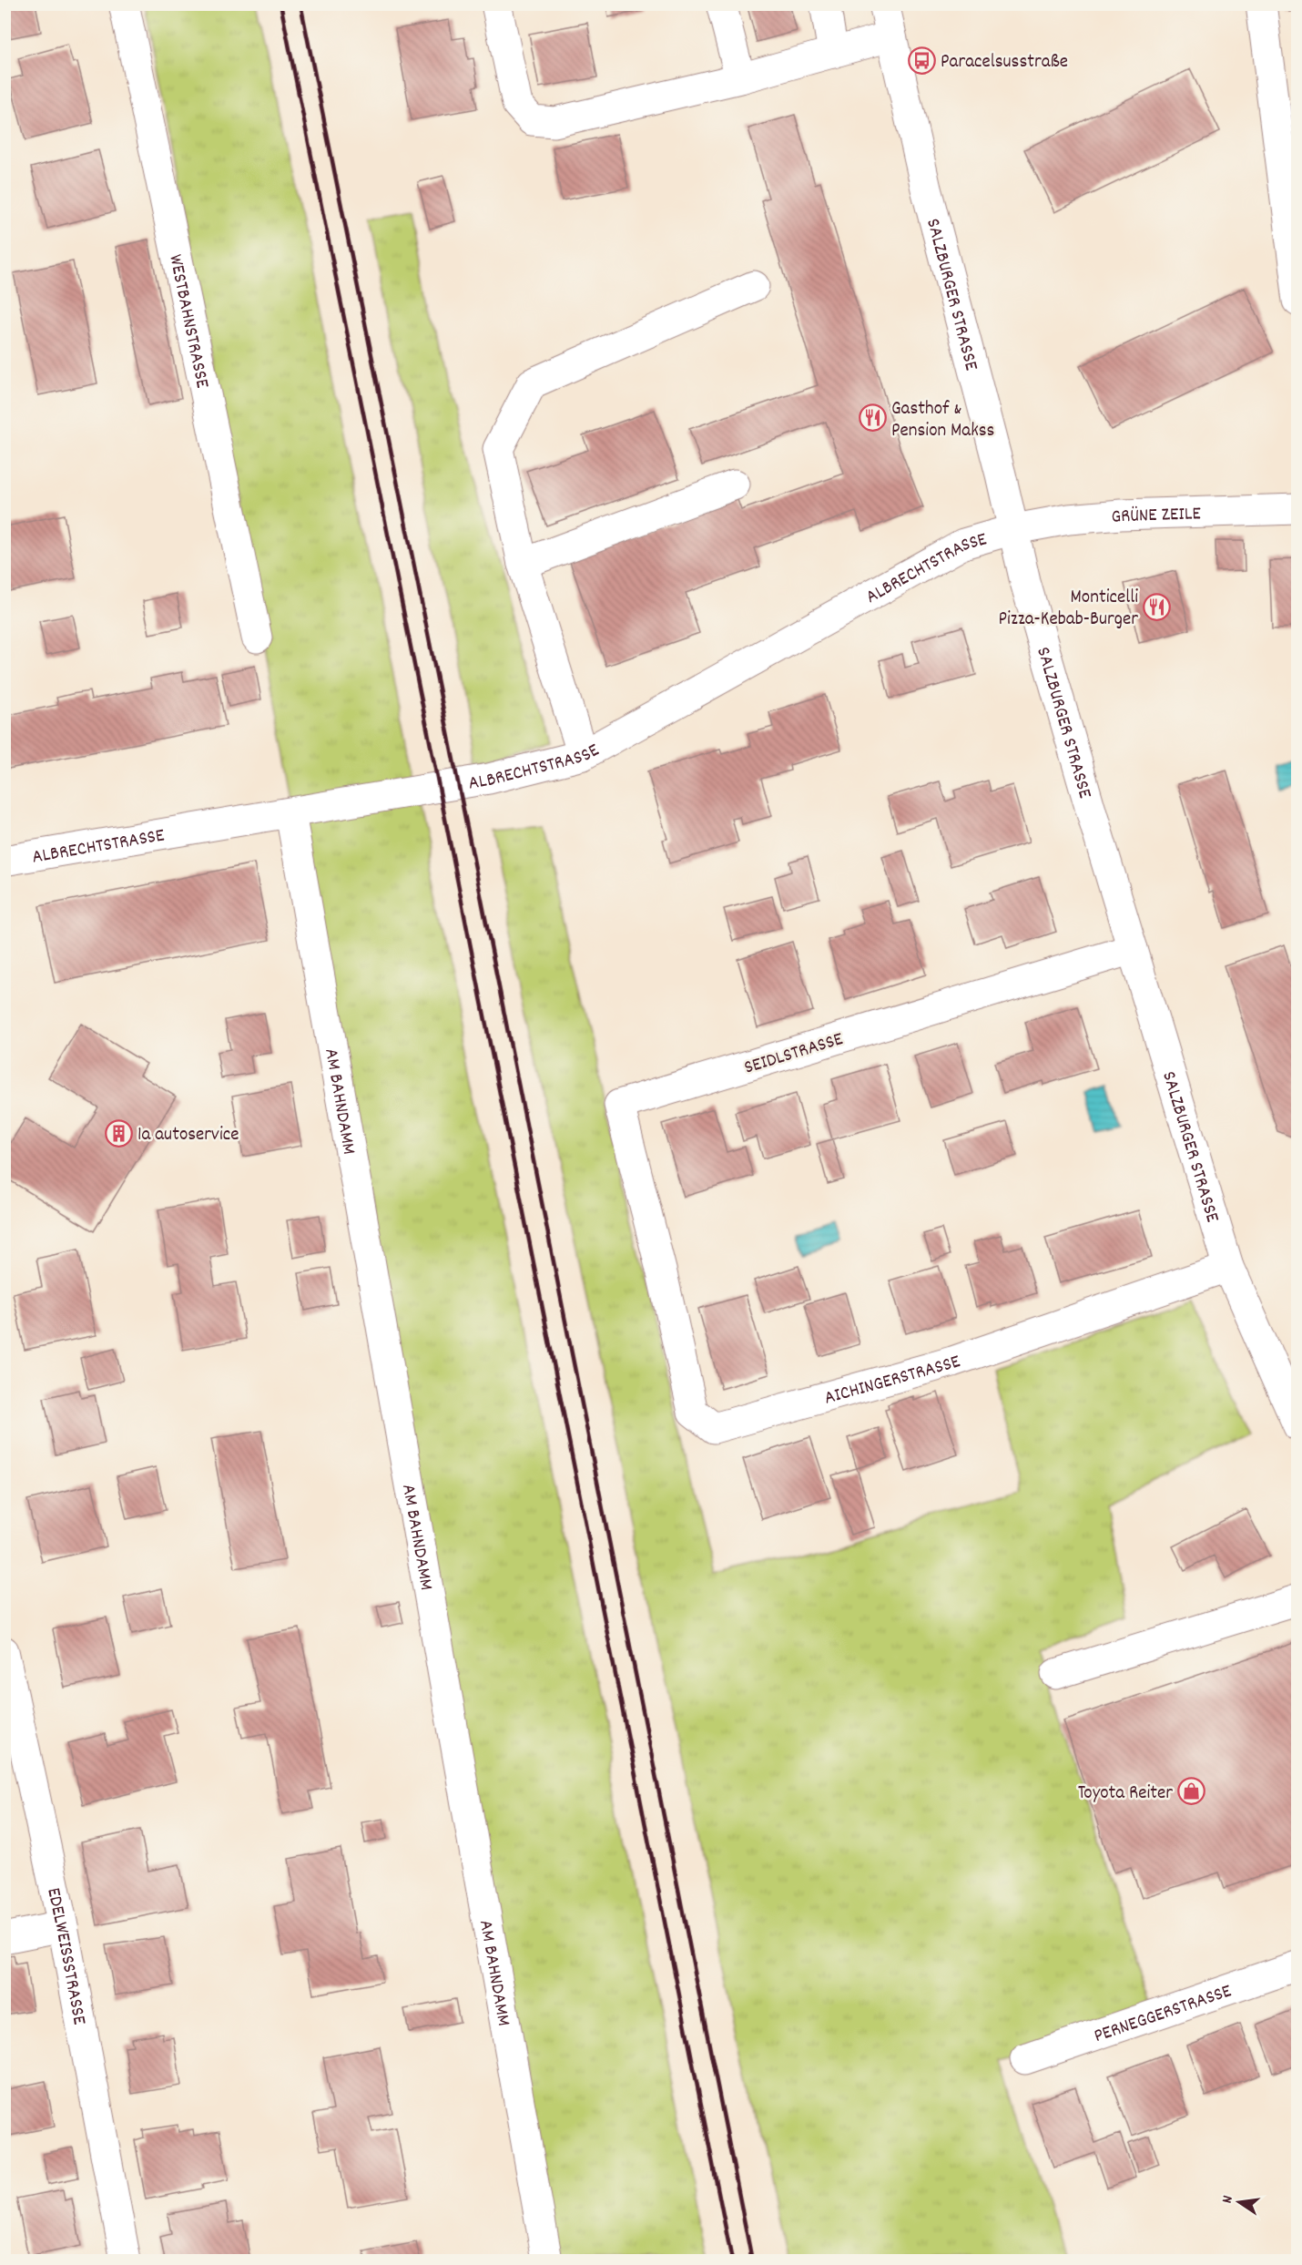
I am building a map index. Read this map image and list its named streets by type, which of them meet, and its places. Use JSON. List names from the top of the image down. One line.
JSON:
{"streets":{"street":["SALZBURGER STRASSE","WESTBAHNSTRASSE","GRÜNE ZEILE","ALBRECHTSTRASSE","SEIDLSTRASSE","AM BAHNDAMM","AICHINGERSTRASSE","EDELWEISSSTRASSE","PERNEGGERSTRASSE"]},"crossings":[["SALZBURGER STRASSE","GRÜNE ZEILE"],["SALZBURGER STRASSE","ALBRECHTSTRASSE"],["SALZBURGER STRASSE","SEIDLSTRASSE"],["SALZBURGER STRASSE","AICHINGERSTRASSE"],["GRÜNE ZEILE","ALBRECHTSTRASSE"],["ALBRECHTSTRASSE","AM BAHNDAMM"],["SEIDLSTRASSE","AICHINGERSTRASSE"]],"places":{"bus stop":["Paracelsusstraße"],"restaurant":["Gasthof & Pension Makss","Monticelli Pizza-Kebab-Burger"],"building":["1a autoservice"],"shop":["Toyota Reiter"]},"north":"left"}
